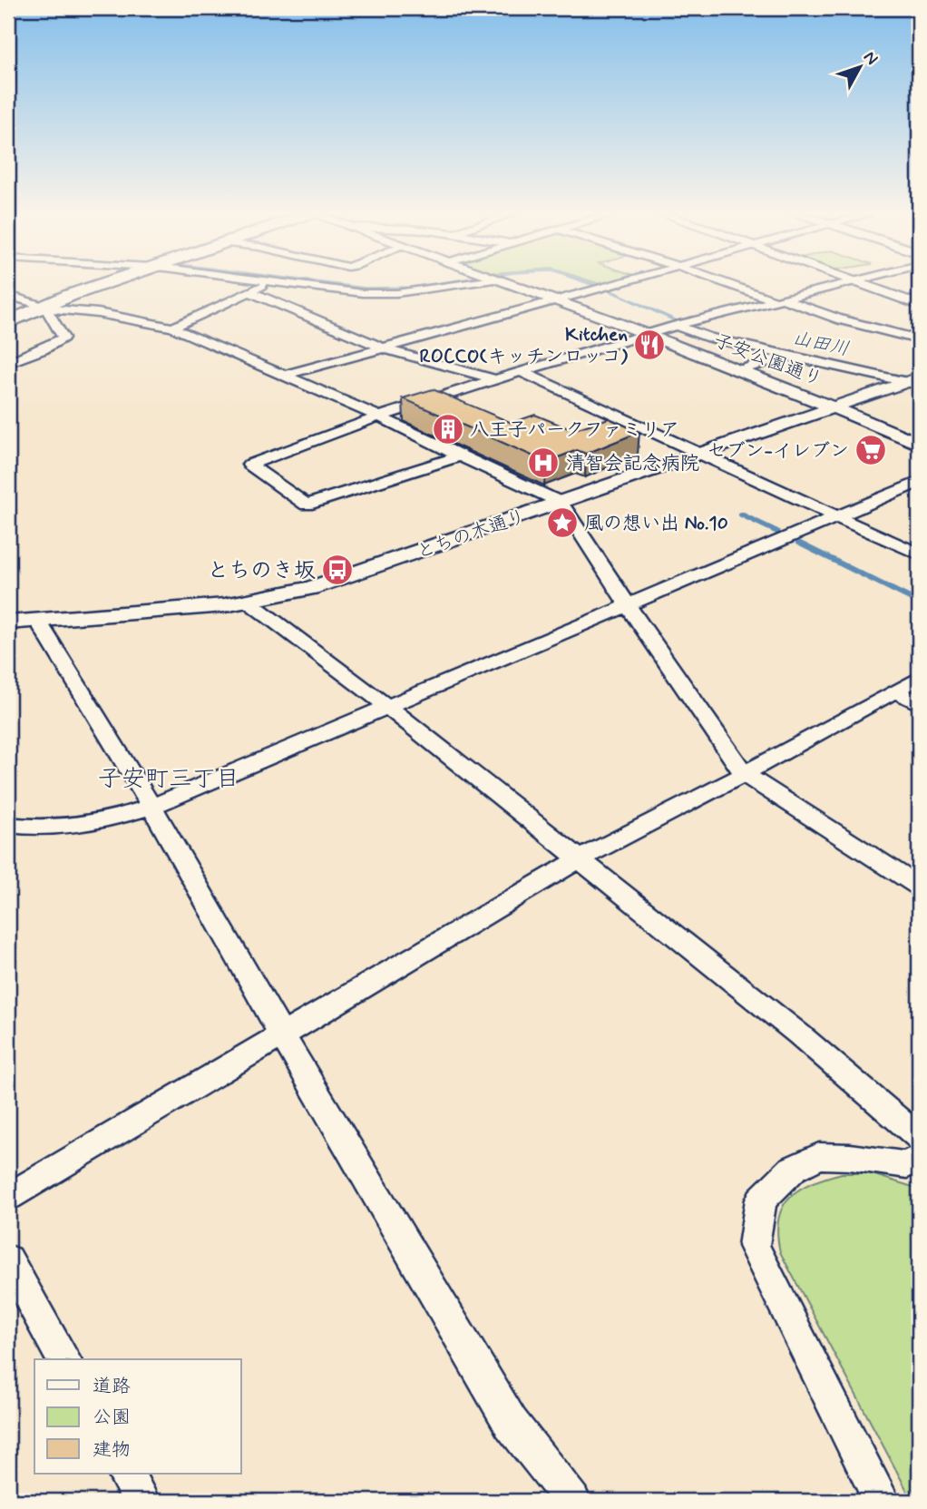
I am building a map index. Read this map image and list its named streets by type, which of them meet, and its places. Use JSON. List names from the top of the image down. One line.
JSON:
{"streets":{"street":["子安公園通り","とちの木通り"]},"crossings":[["子安公園通り","とちの木通り"]],"districts":["子安町三丁目"],"water":["山田川"],"places":{"restaurant":["Kitchen ROCCO(キッチンロッコ)"],"building":["八王子パークファミリア"],"supermarket":["セブン-イレブン"],"hospital":["清智会記念病院"],"place":["風の想い出 No.10"],"bus stop":["とちのき坂"]},"legend":["道路","公園","建物"],"north":"top right"}
